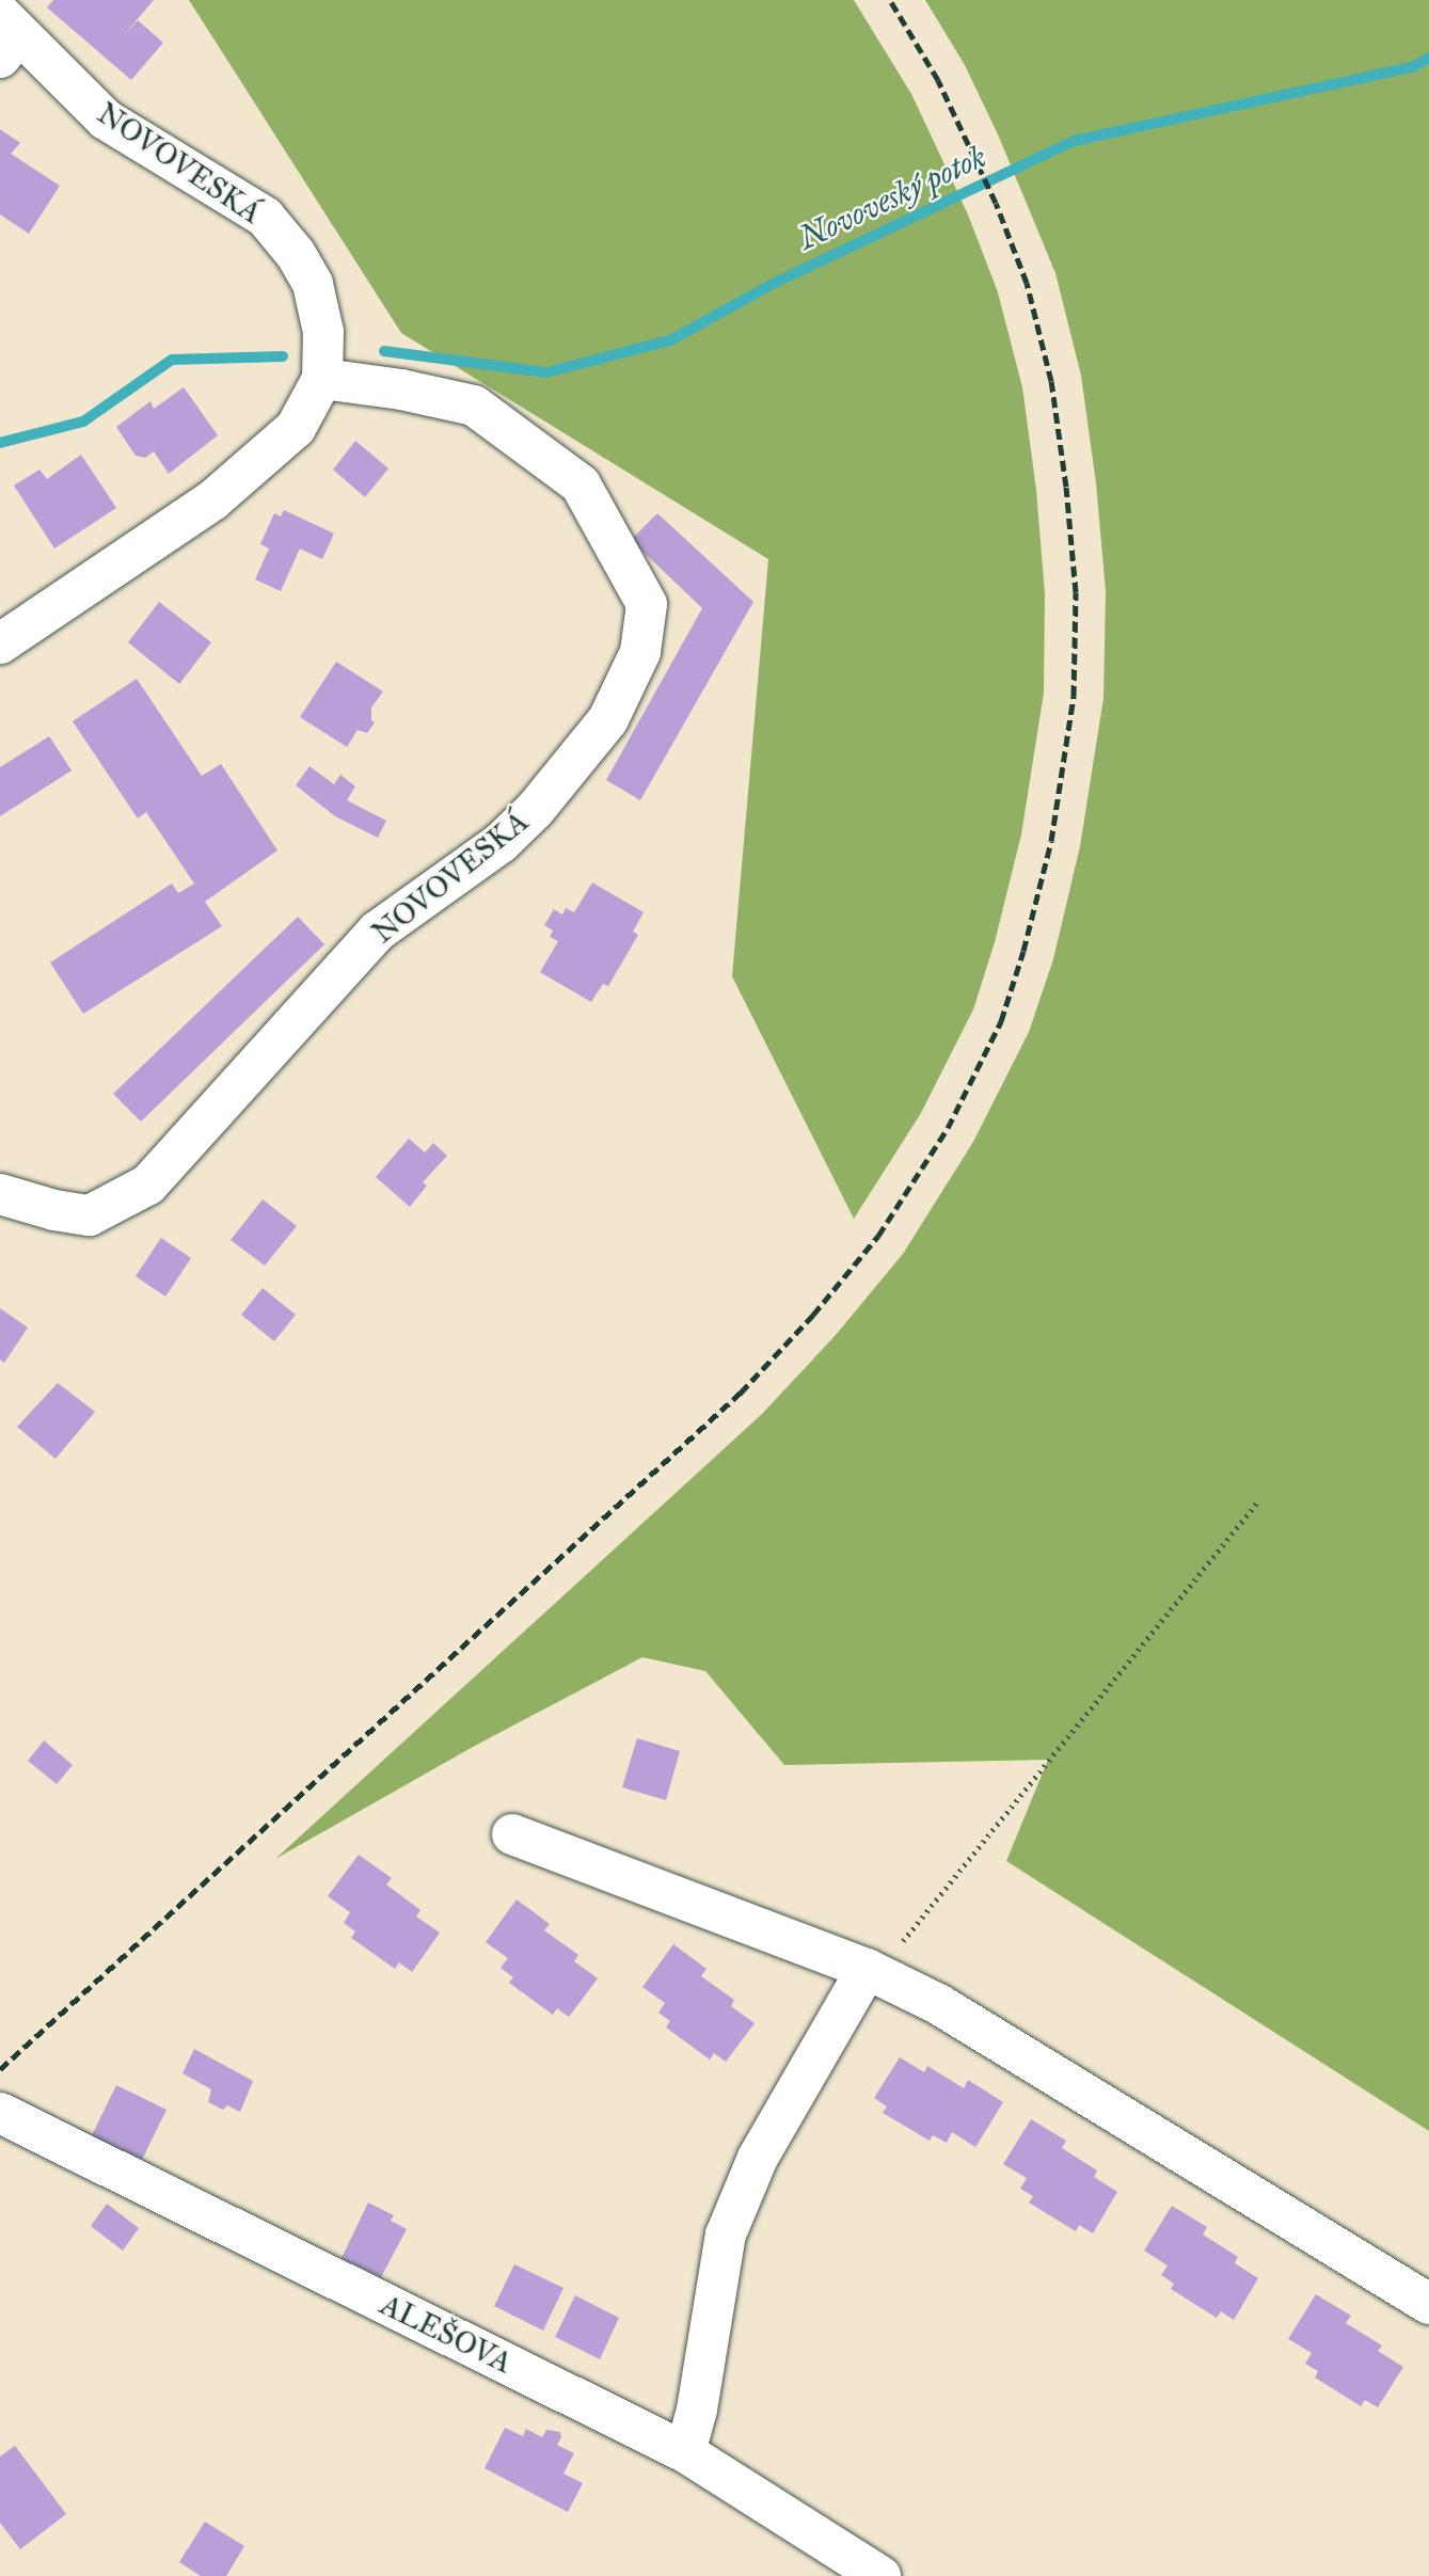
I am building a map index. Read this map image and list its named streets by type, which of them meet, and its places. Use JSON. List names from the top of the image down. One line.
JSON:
{"streets":{"street":["NOVOVESKÁ","ALEŠOVA"]},"water":["Novoveský potok"]}
